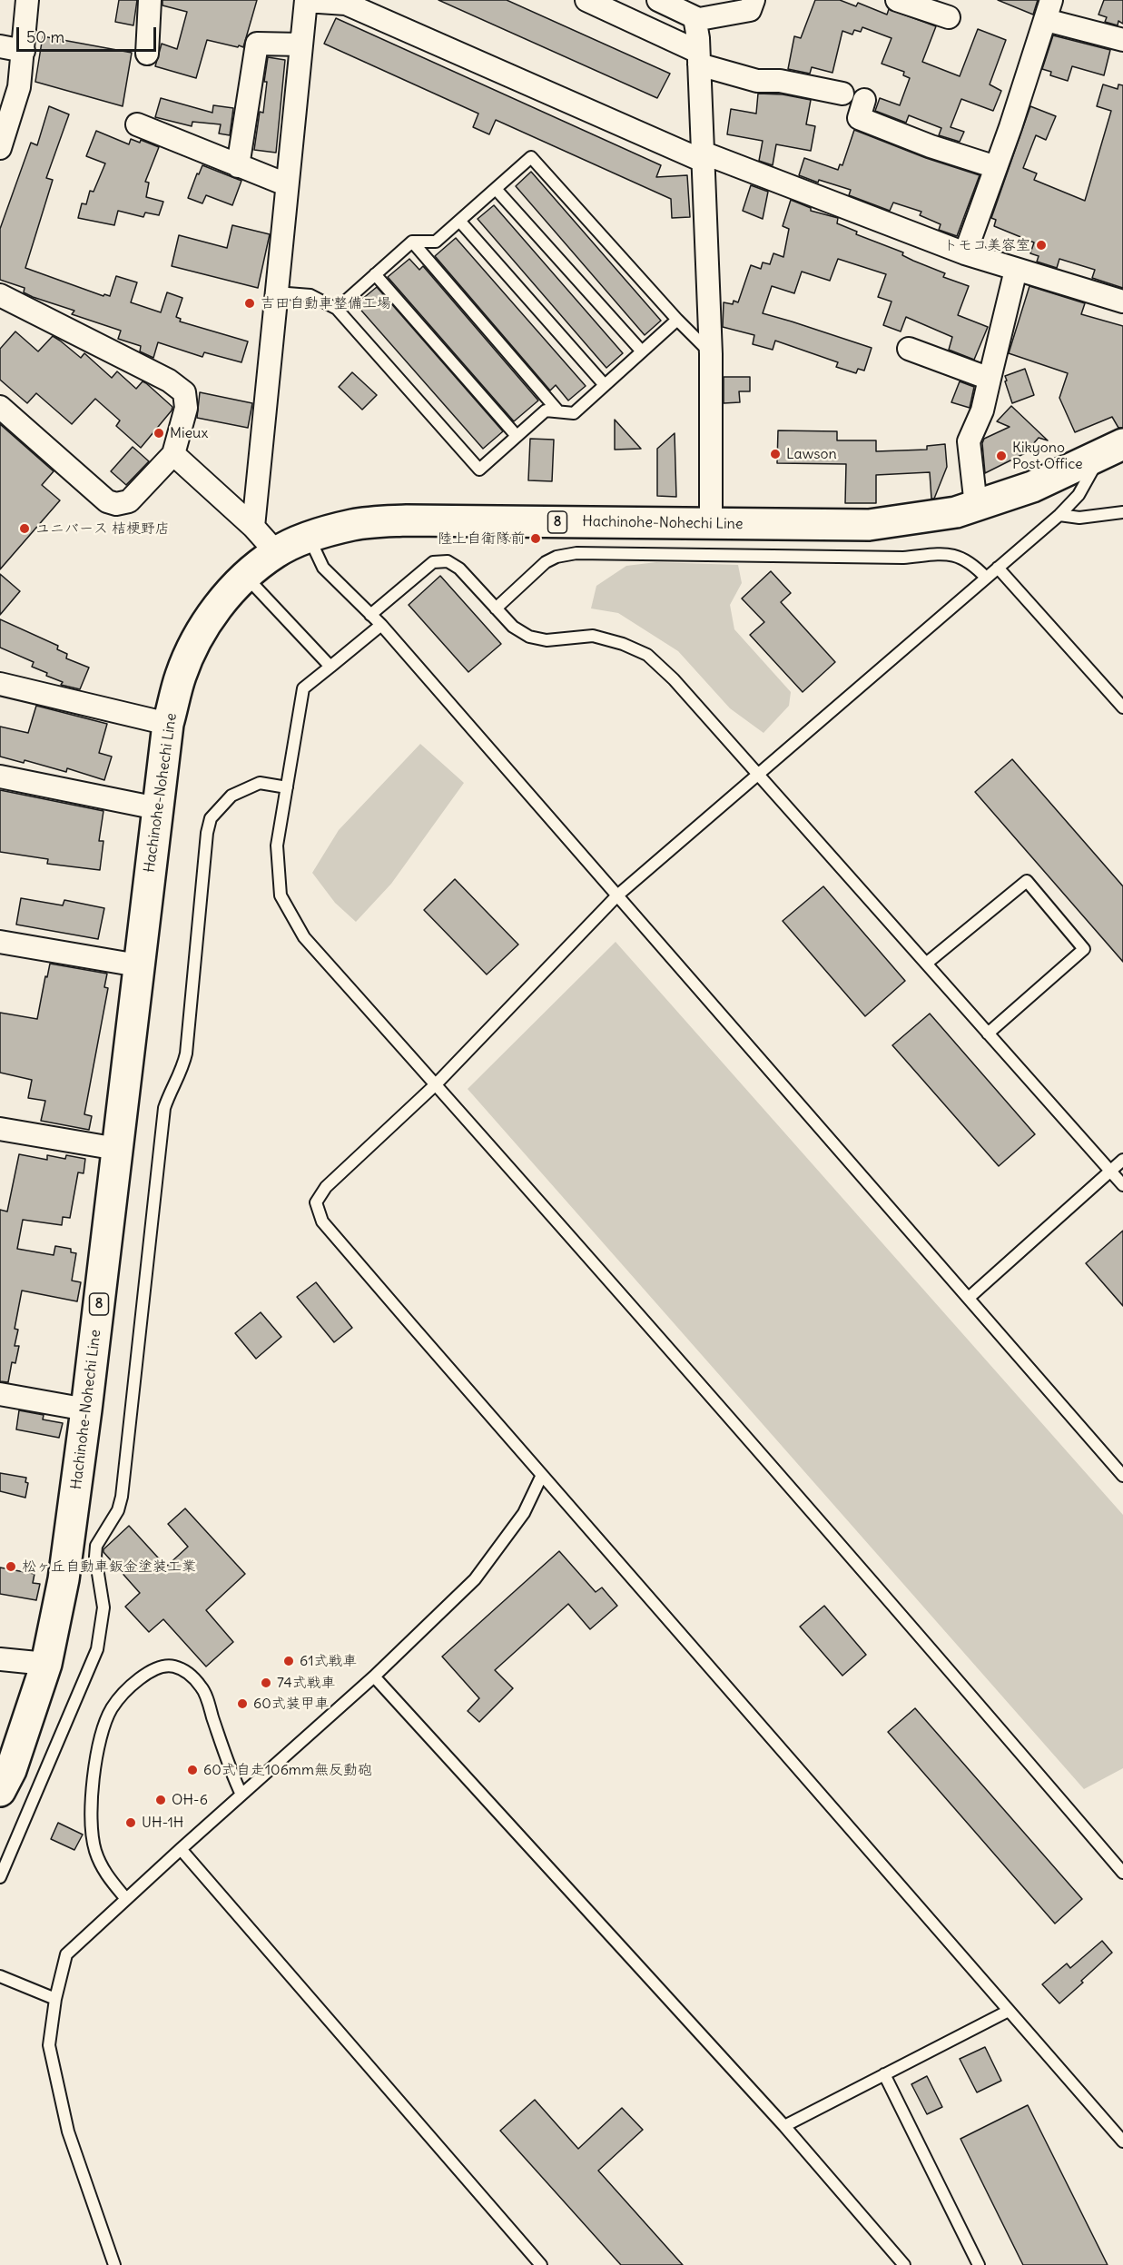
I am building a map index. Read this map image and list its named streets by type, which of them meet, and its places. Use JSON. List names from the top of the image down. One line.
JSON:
{"streets":{"main road":["8","Hachinohe-Nohechi Line"]},"places":["トモコ美容室","吉田自動車整備工場","Mieux","Lawson","Kikyono Post Office","ユニバース 桔梗野店","陸上自衛隊前","松ヶ丘自動車鈑金塗装工業","61式戦車","74式戦車","60式装甲車","60式自走106mm無反動砲","OH-6","UH-1H"],"scale_bar":"50 m"}
